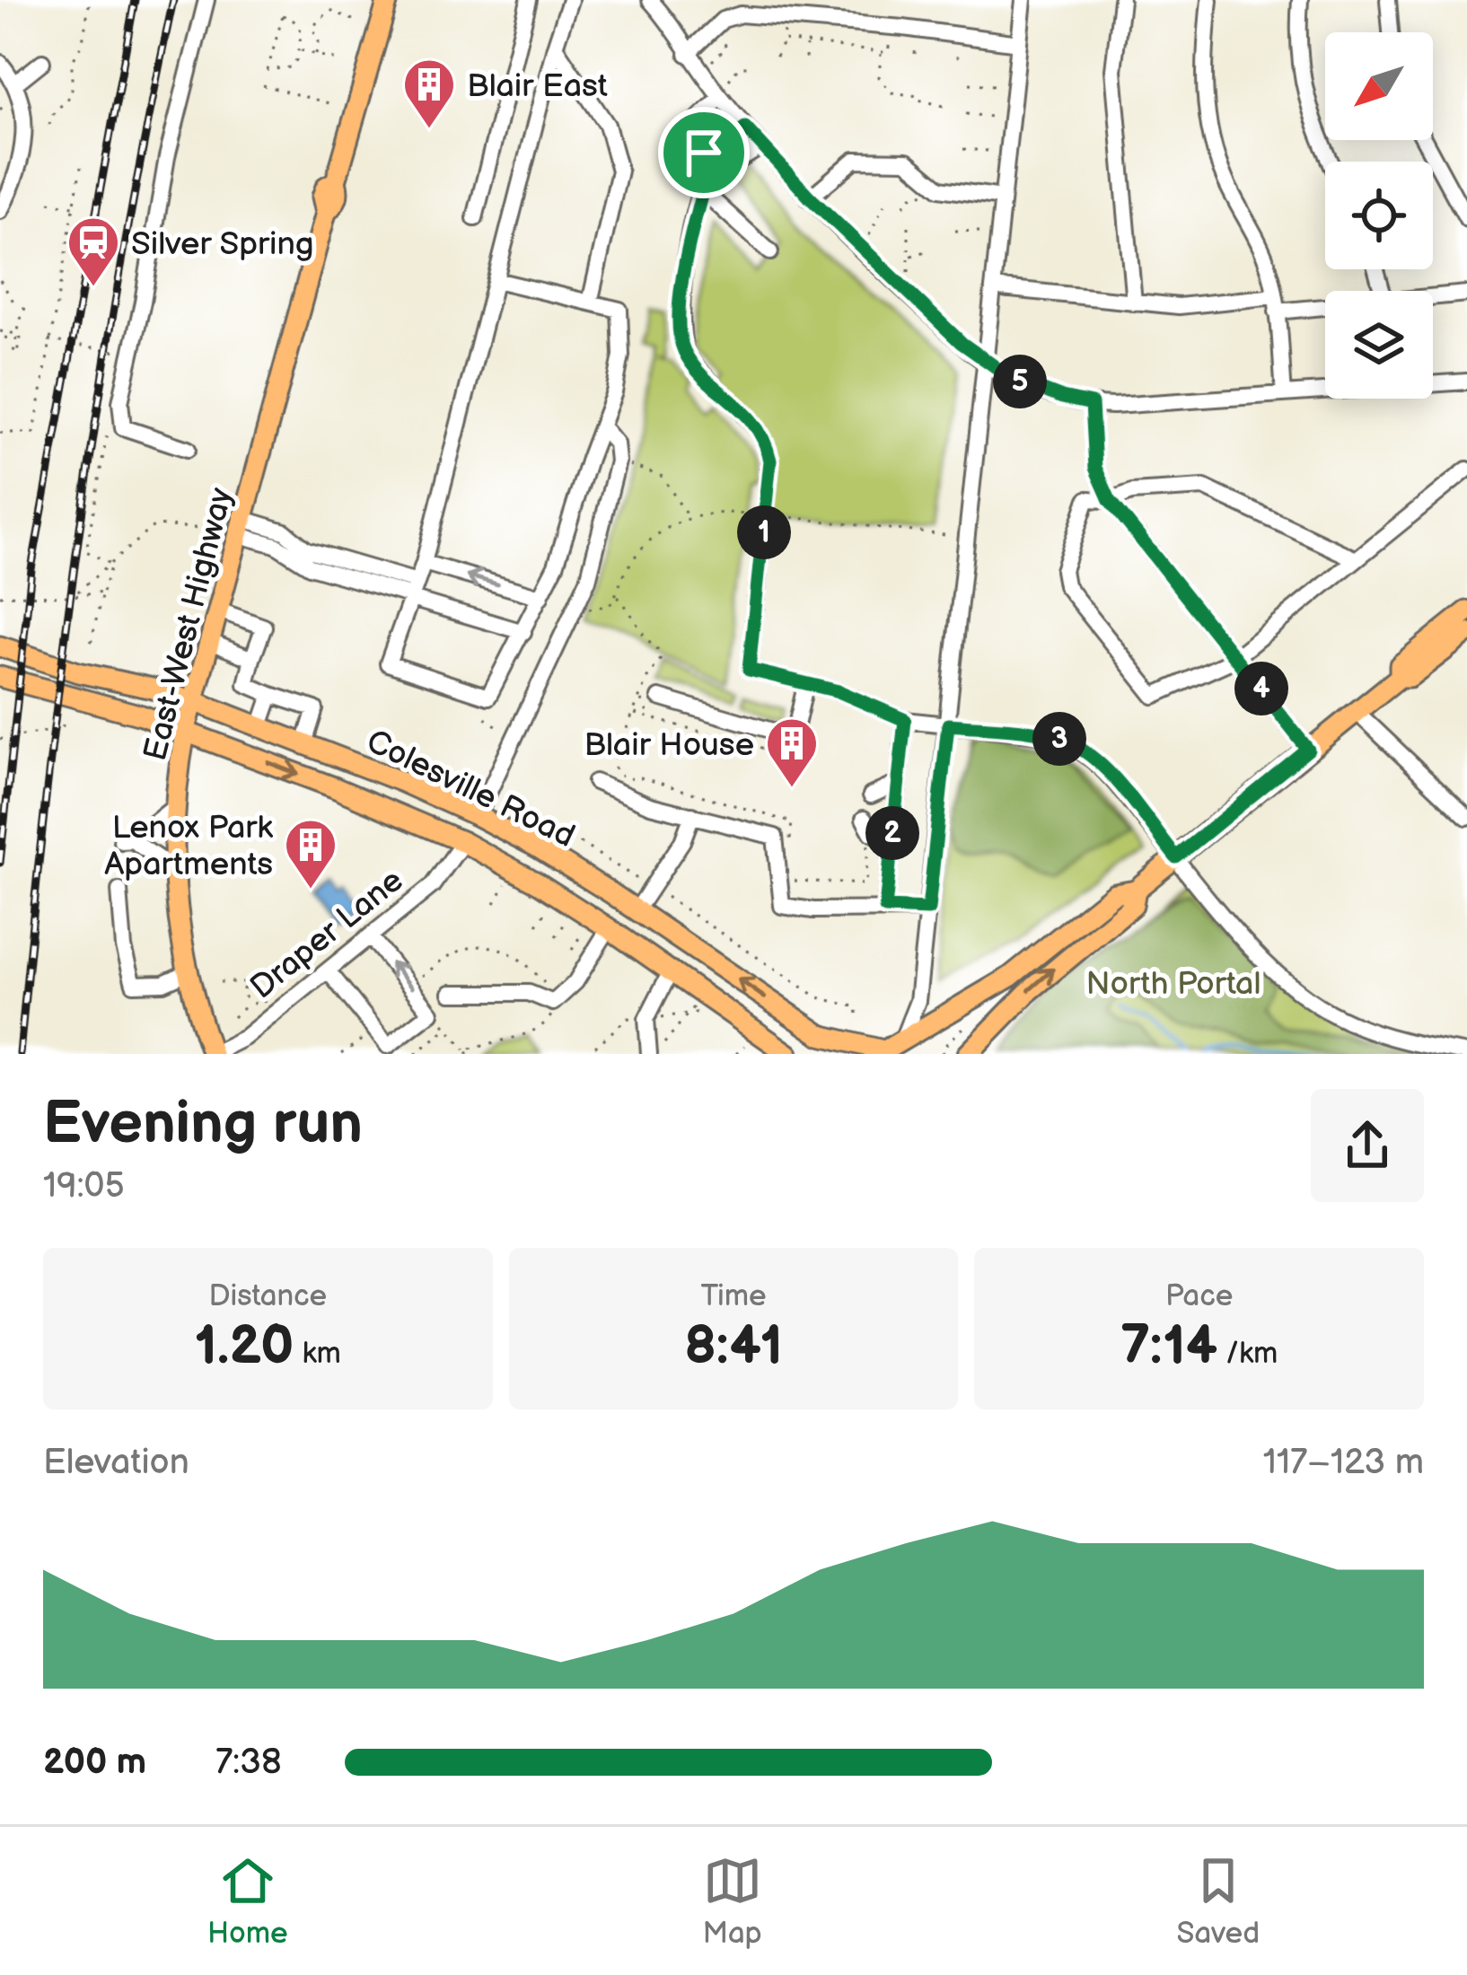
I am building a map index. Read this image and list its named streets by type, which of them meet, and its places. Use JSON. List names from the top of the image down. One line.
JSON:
{"streets":{"main road":["East-West Highway","Colesville Road"],"street":["Draper Lane"]},"crossings":[["East-West Highway","Colesville Road"],["East-West Highway","Draper Lane"],["Colesville Road","Draper Lane"]],"parks":["North Portal"],"places":{"building":["Blair East","Blair House","Lenox Park Apartments"],"station":["Silver Spring"]},"north":"bottom left","page":{"pins":["5","1","4","3","2"],"heading":["Evening run","19:05"],"stats":[["Distance","1.20 km"],["Time","8:41"],["Pace","7:14 /km"]],"chart":["Elevation","117–123 m"],"list":[{"name":"200 m","note":"7:38"}],"tabs":["Home","Map","Saved"]}}
